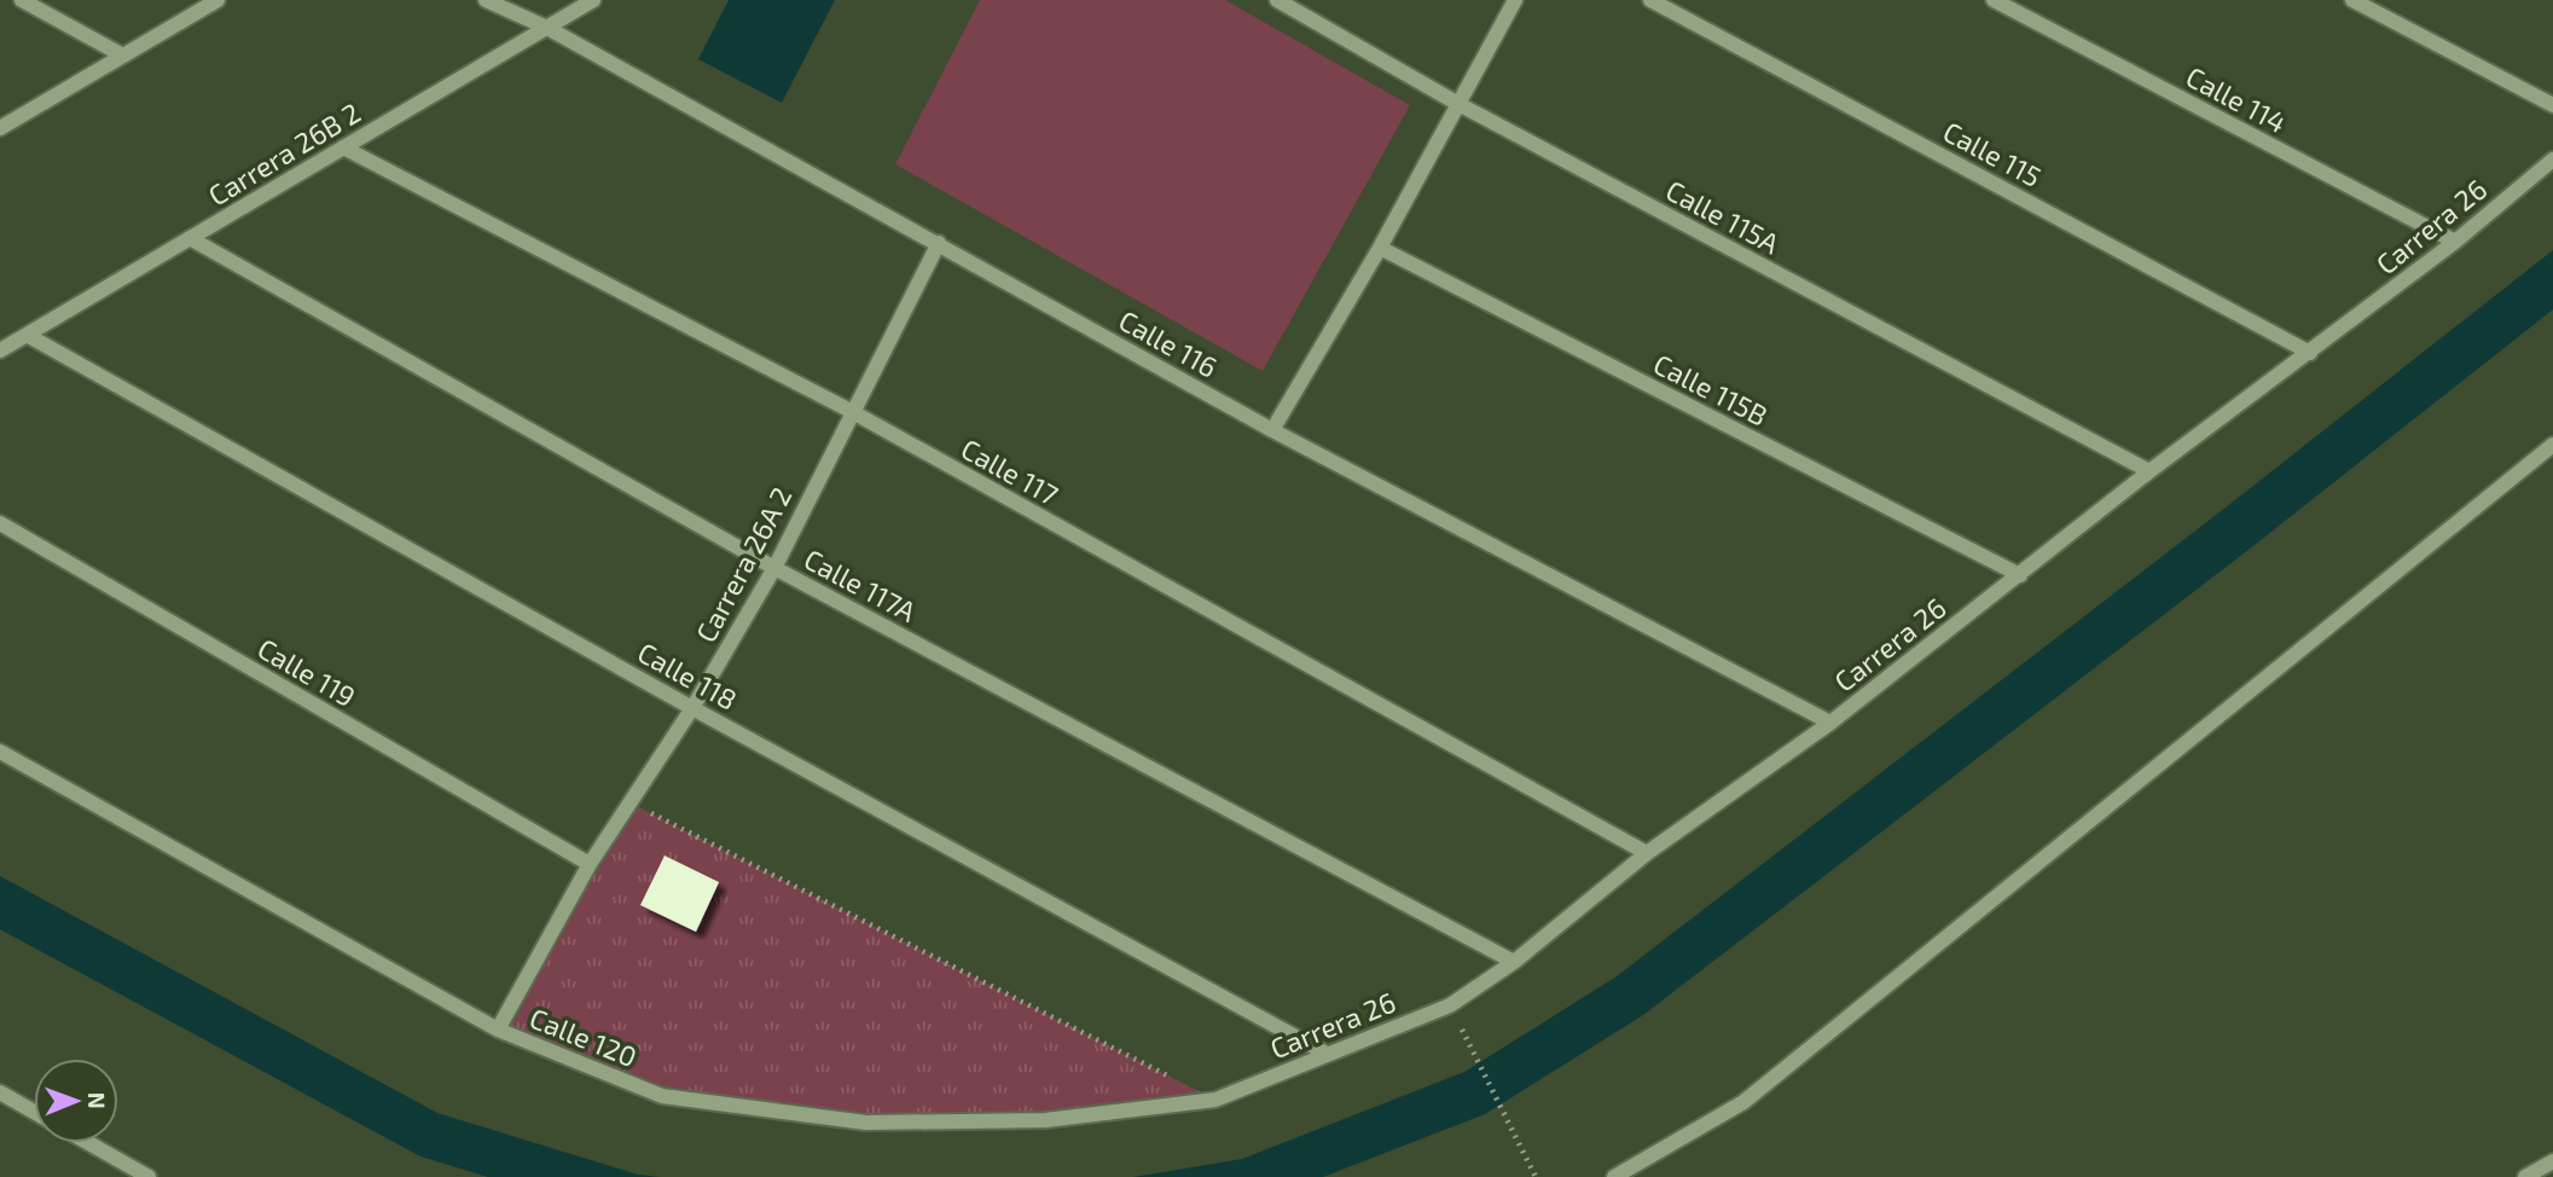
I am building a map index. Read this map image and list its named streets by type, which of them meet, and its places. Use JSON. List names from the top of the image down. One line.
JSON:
{"streets":{"street":["Calle 114","Carrera 26B 2","Calle 115","Calle 115A","Carrera 26","Calle 116","Calle 115B","Calle 117","Carrera 26A 2","Calle 117A","Calle 119","Calle 118","Calle 120"]},"crossings":[["Calle 114","Carrera 26"],["Carrera 26B 2","Calle 116"],["Carrera 26B 2","Calle 117"],["Carrera 26B 2","Calle 117A"],["Carrera 26B 2","Calle 118"],["Calle 115","Carrera 26"],["Calle 115A","Carrera 26"],["Carrera 26","Calle 116"],["Carrera 26","Calle 115B"],["Carrera 26","Calle 117"],["Carrera 26","Calle 117A"],["Carrera 26","Calle 118"],["Carrera 26","Calle 120"],["Calle 116","Carrera 26A 2"],["Calle 117","Carrera 26A 2"],["Carrera 26A 2","Calle 117A"],["Carrera 26A 2","Calle 119"],["Carrera 26A 2","Calle 118"],["Carrera 26A 2","Calle 120"]],"north":"right"}
